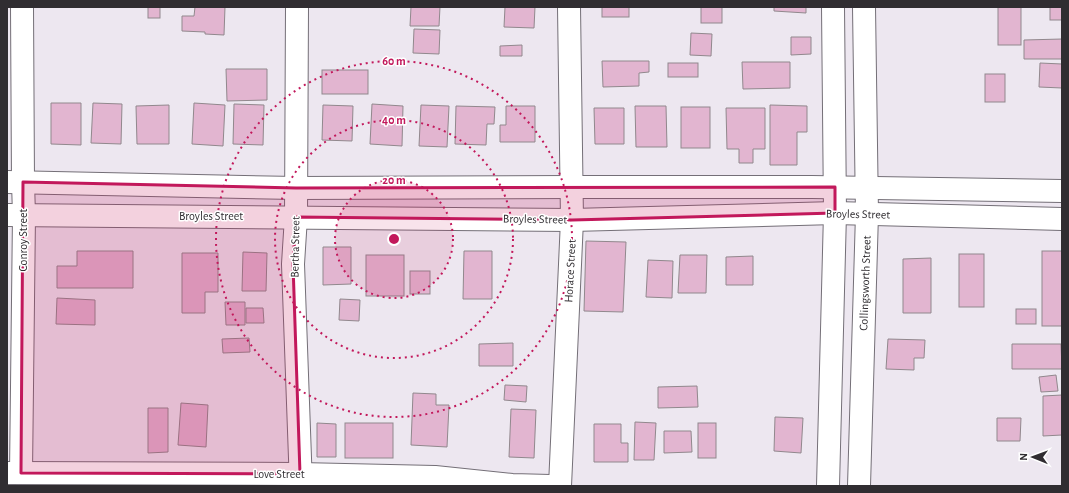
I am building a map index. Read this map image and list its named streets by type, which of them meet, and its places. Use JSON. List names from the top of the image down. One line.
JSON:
{"streets":{"main road":["Broyles Street","Conroy Street","Bertha Street","Horace Street","Collingsworth Street","Love Street"]},"crossings":[["Broyles Street","Conroy Street"],["Broyles Street","Bertha Street"],["Broyles Street","Horace Street"],["Broyles Street","Collingsworth Street"],["Conroy Street","Love Street"],["Bertha Street","Love Street"]],"north":"left","rings":["60 m","40 m","20 m"]}
